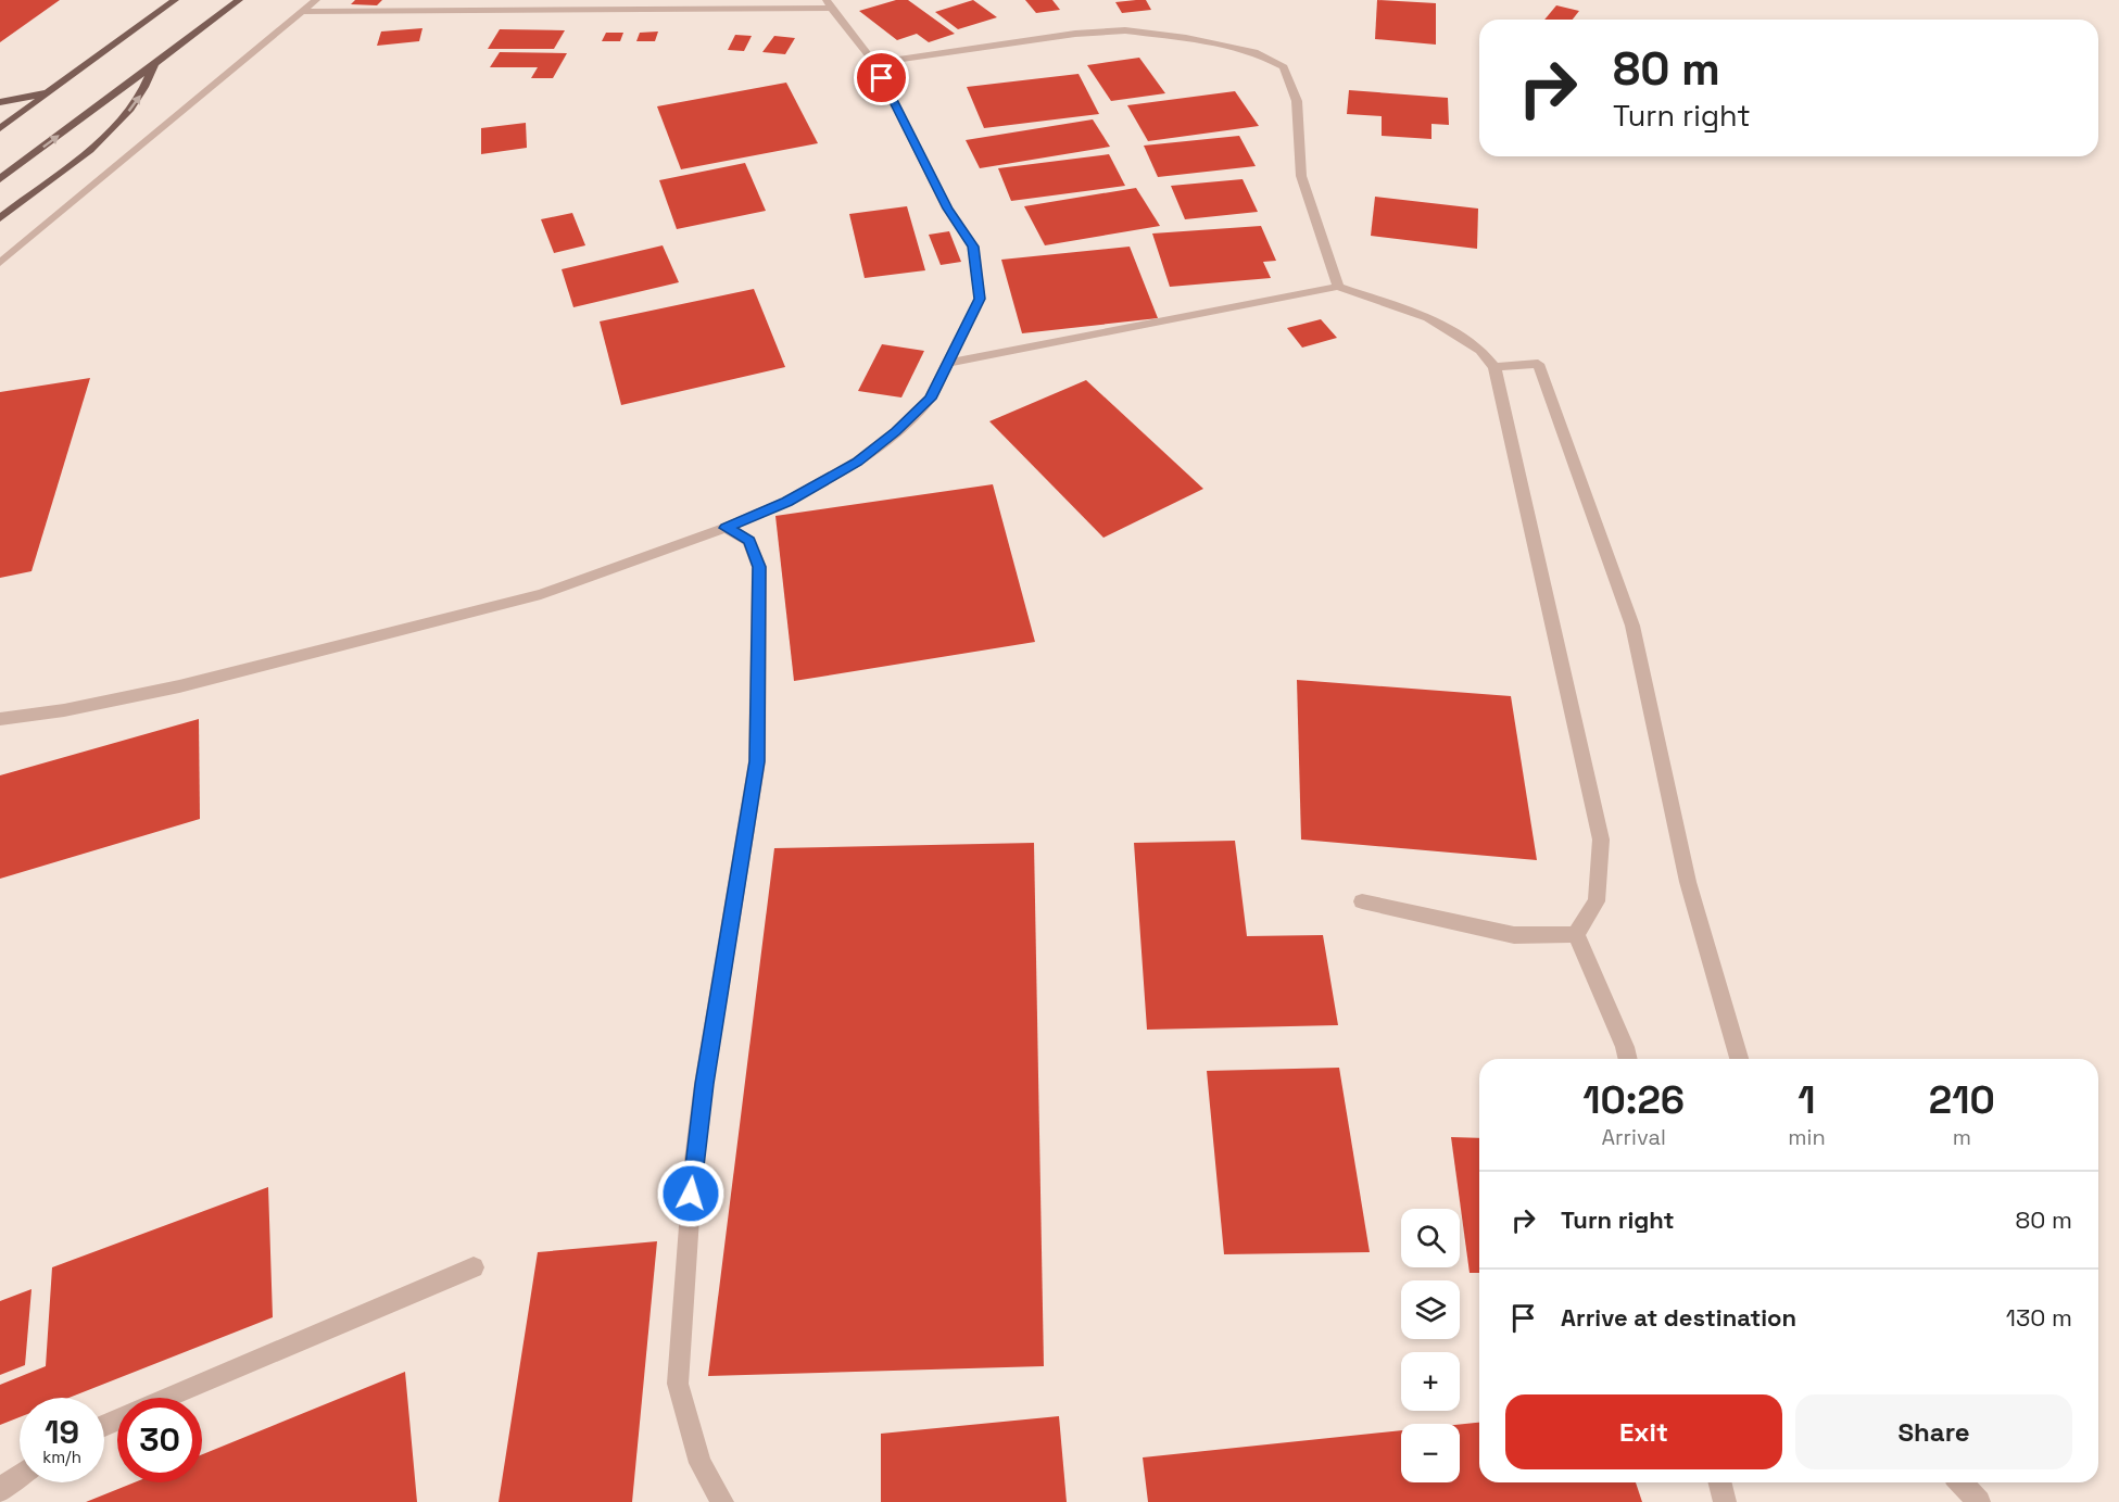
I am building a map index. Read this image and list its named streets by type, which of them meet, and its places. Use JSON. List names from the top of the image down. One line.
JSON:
{"page":{"turn":["80 m","Turn right"],"eta":["10:26","Arrival","1","min","210","m"],"list":[{"name":"Turn right","value":"80 m"},{"name":"Arrive at destination","value":"130 m"}],"map_buttons":["+","−"],"buttons":["Exit","Share"],"speed":"19 km/h","limit":"30"}}
